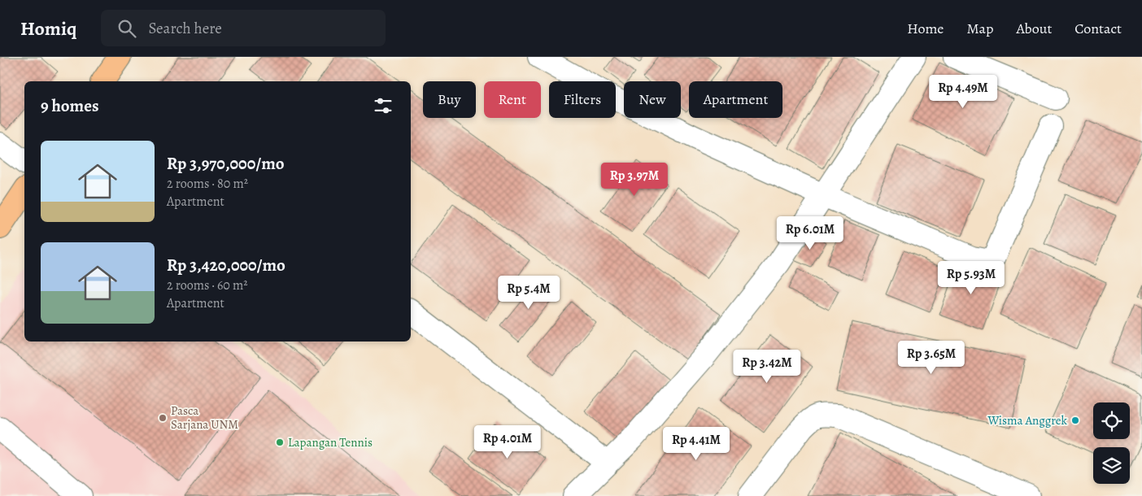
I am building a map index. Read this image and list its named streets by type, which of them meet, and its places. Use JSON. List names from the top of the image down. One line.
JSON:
{"places":["Pasca Sarjana UNM","Wisma Anggrek","Lapangan Tennis"],"page":{"header":"Homiq","search":"Search here","nav":["Home","Map","About","Contact"],"price":["Rp 4.49M","Rp 3.97M","Rp 6.01M","Rp 5.93M","Rp 5.4M","Rp 3.65M","Rp 3.42M","Rp 4.01M","Rp 4.41M"],"chip":["Buy","Rent","Filters","New","Apartment"],"heading":"9 homes","list":[{"name":"Rp 3,970,000/mo","note":"2 rooms · 80 m² · Apartment"},{"name":"Rp 3,420,000/mo","note":"2 rooms · 60 m² · Apartment"}]}}
